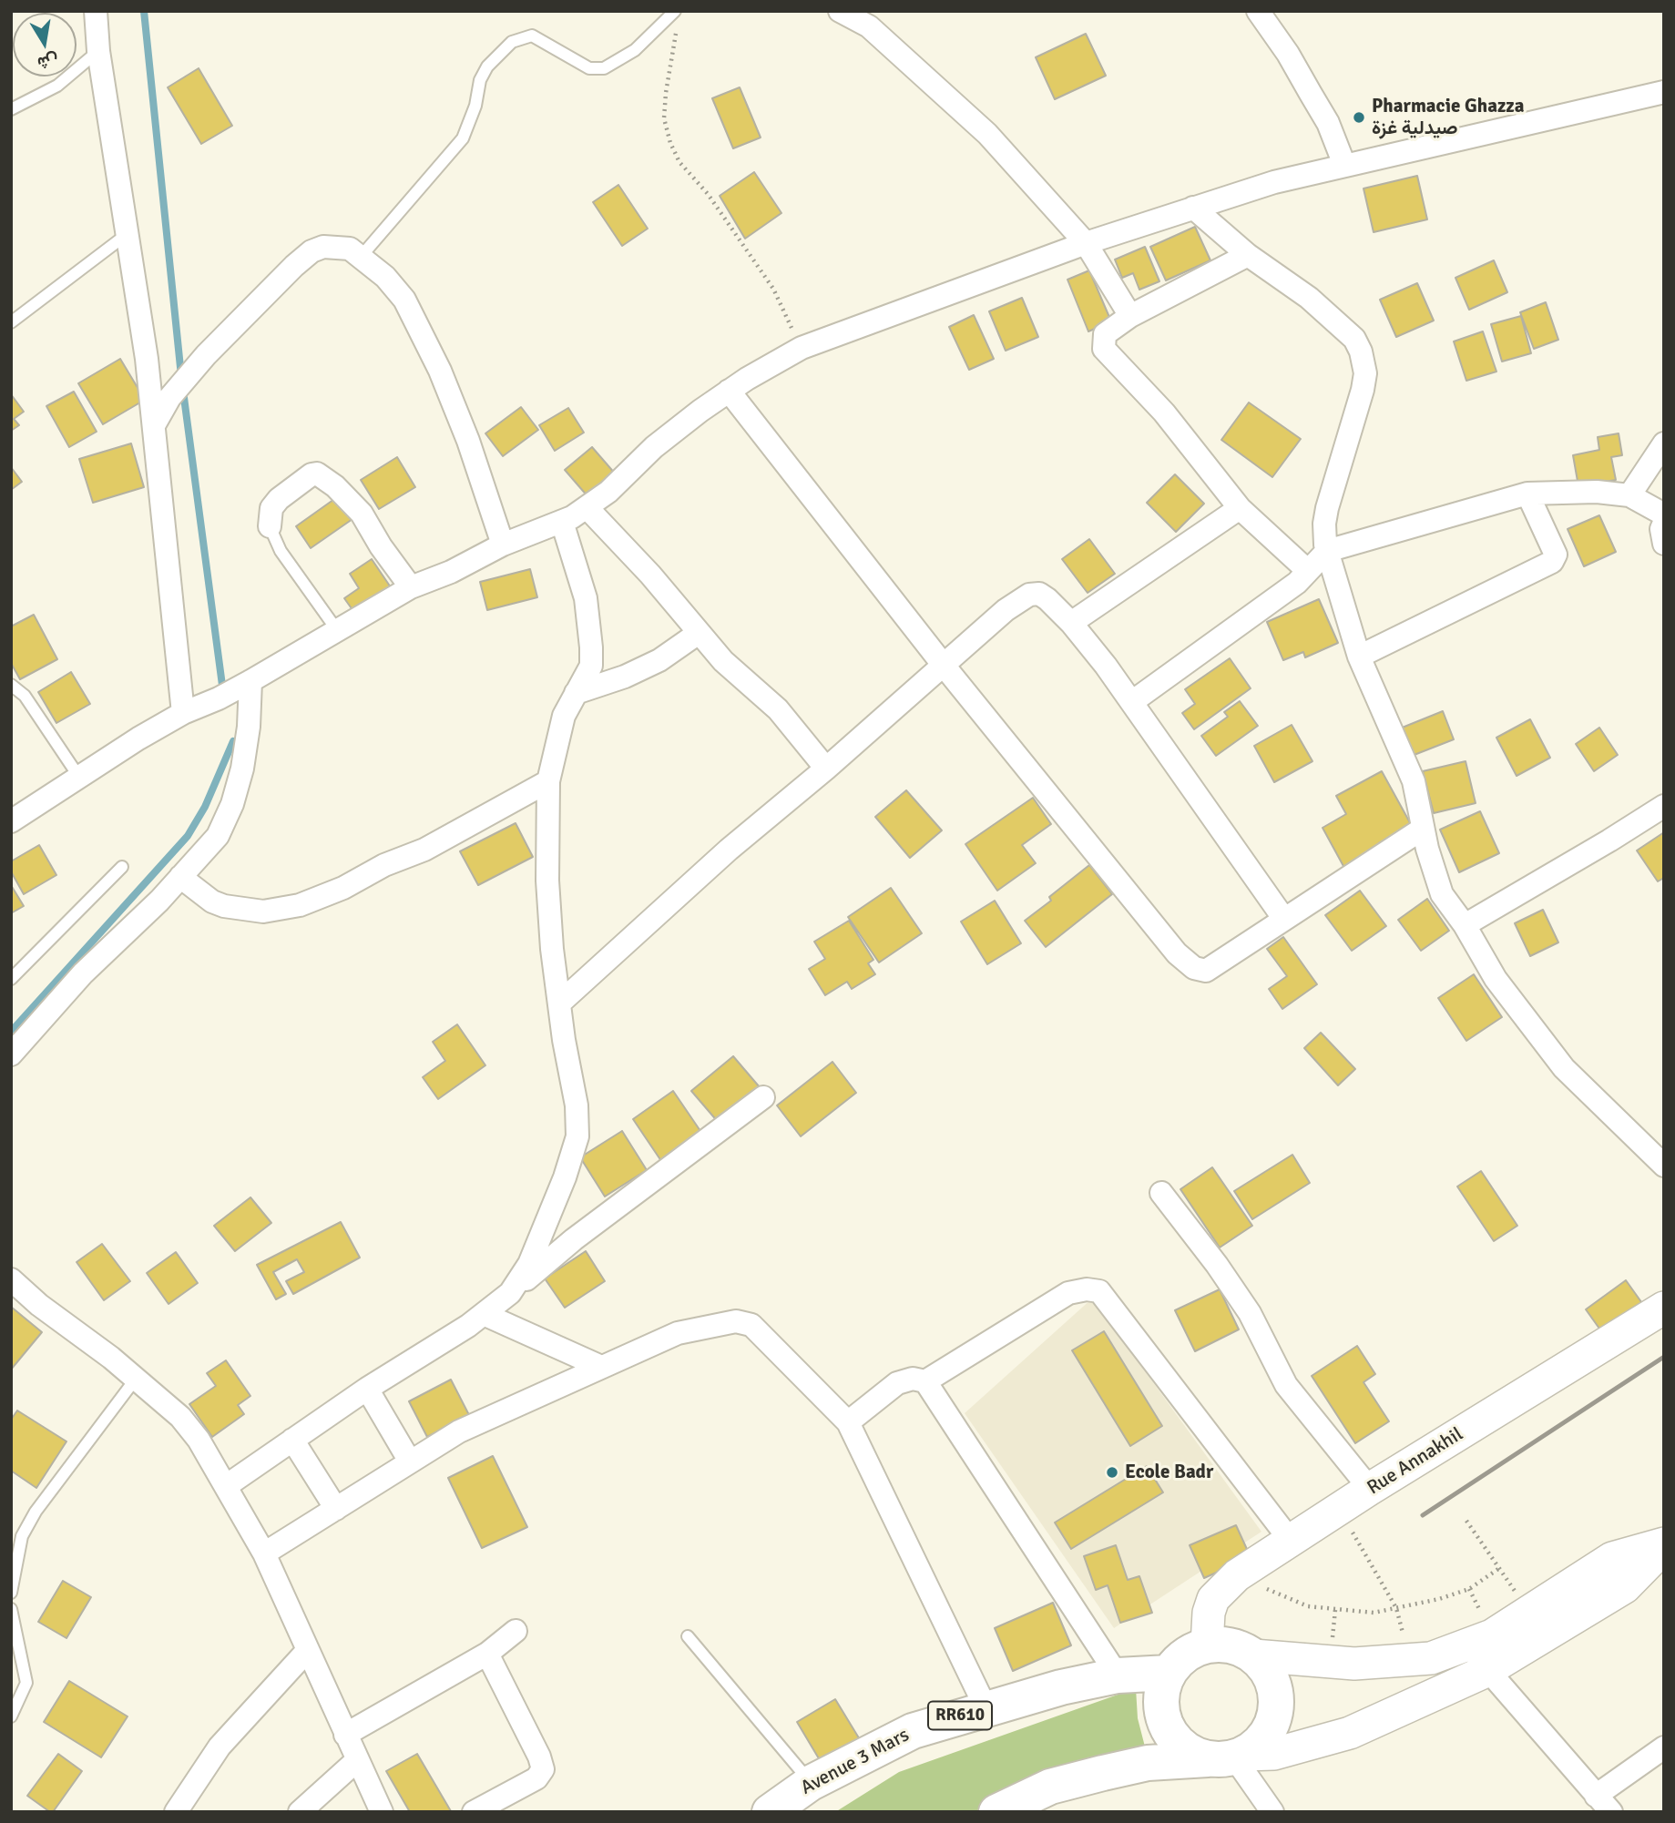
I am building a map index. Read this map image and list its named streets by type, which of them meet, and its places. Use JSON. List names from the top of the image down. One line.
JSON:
{"streets":{"main road":["Rue Annakhil","RR610","Avenue 3 Mars"]},"crossings":[["Rue Annakhil","Avenue 3 Mars"]],"places":["Pharmacie Ghazza صيدلية غزة","Ecole Badr"],"north":"bottom"}
